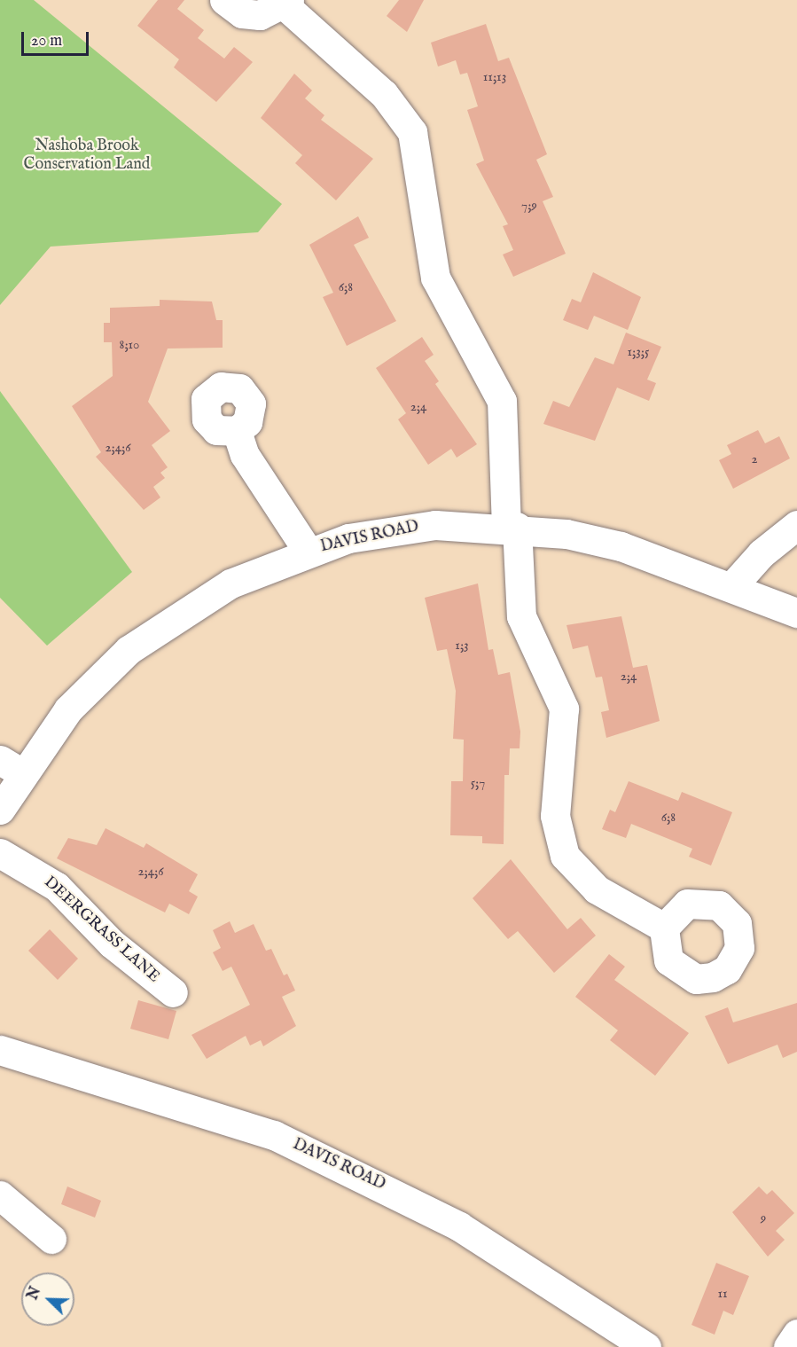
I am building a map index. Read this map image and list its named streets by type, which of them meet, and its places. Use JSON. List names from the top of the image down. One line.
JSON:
{"streets":{"street":["DAVIS ROAD","DEERGRASS LANE"]},"parks":["Nashoba Brook Conservation Land"],"house_numbers":["11;13","7;9","6;8","8;10","1;3;5","2;4","2;4;6","2","1;3","2;4","5;7","6;8","2;4;6","9","11"],"scale_bar":"20 m","north":"top left"}
